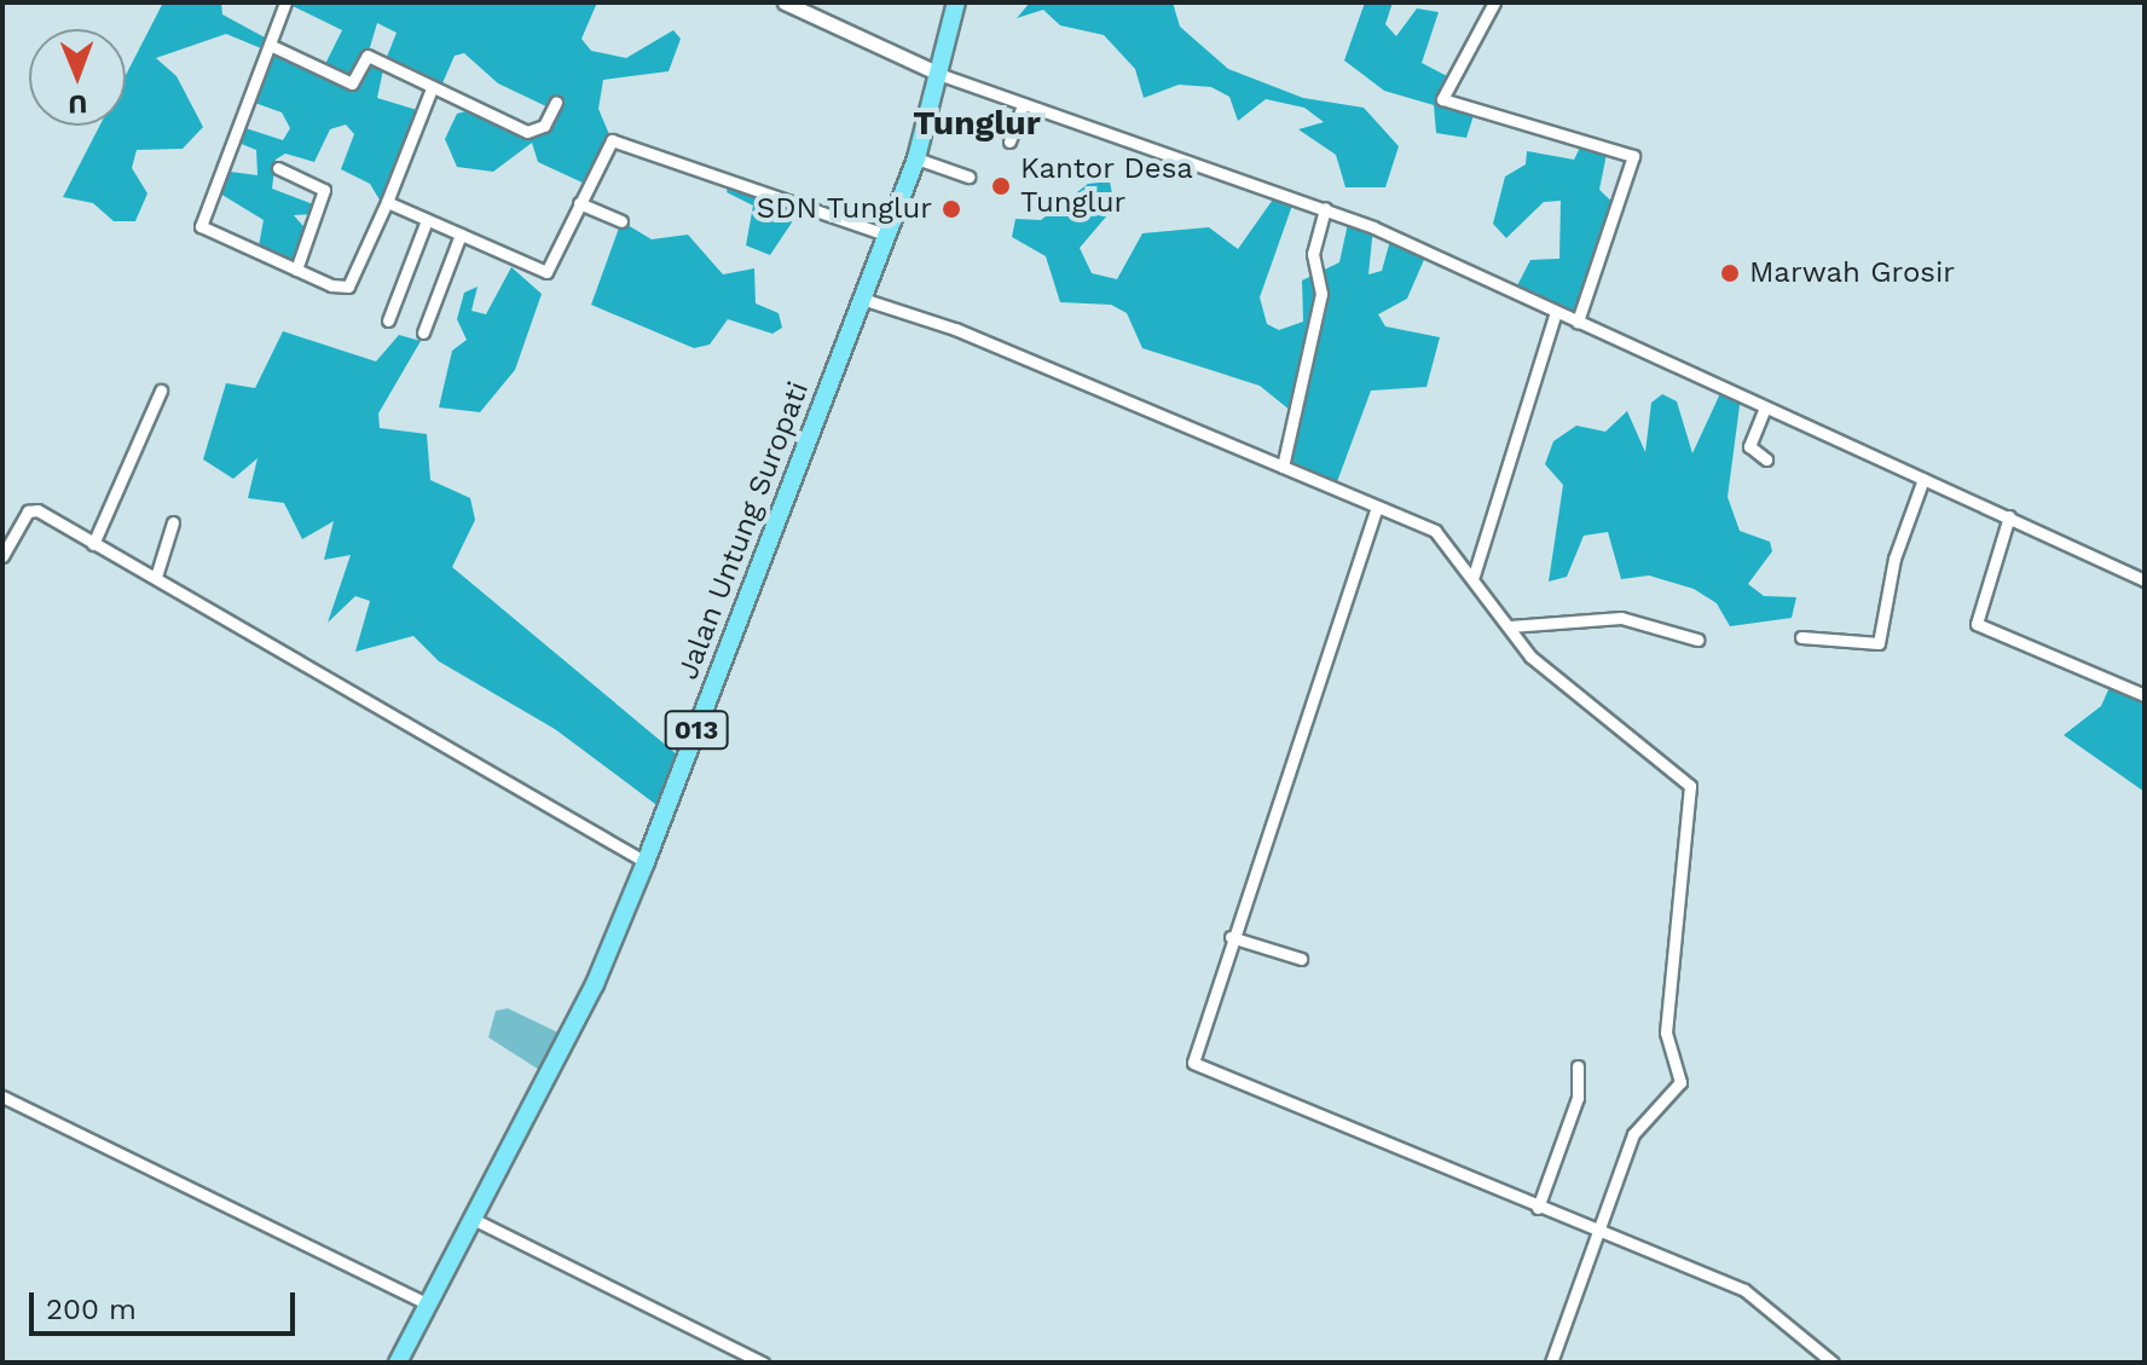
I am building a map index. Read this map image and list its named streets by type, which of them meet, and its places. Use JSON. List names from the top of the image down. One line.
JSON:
{"streets":{"main road":["Jalan Untung Suropati","013"]},"crossings":[["Jalan Untung Suropati","013"]],"districts":["Tunglur"],"places":["Kantor Desa Tunglur","SDN Tunglur","Marwah Grosir"],"scale_bar":"200 m","north":"bottom"}
